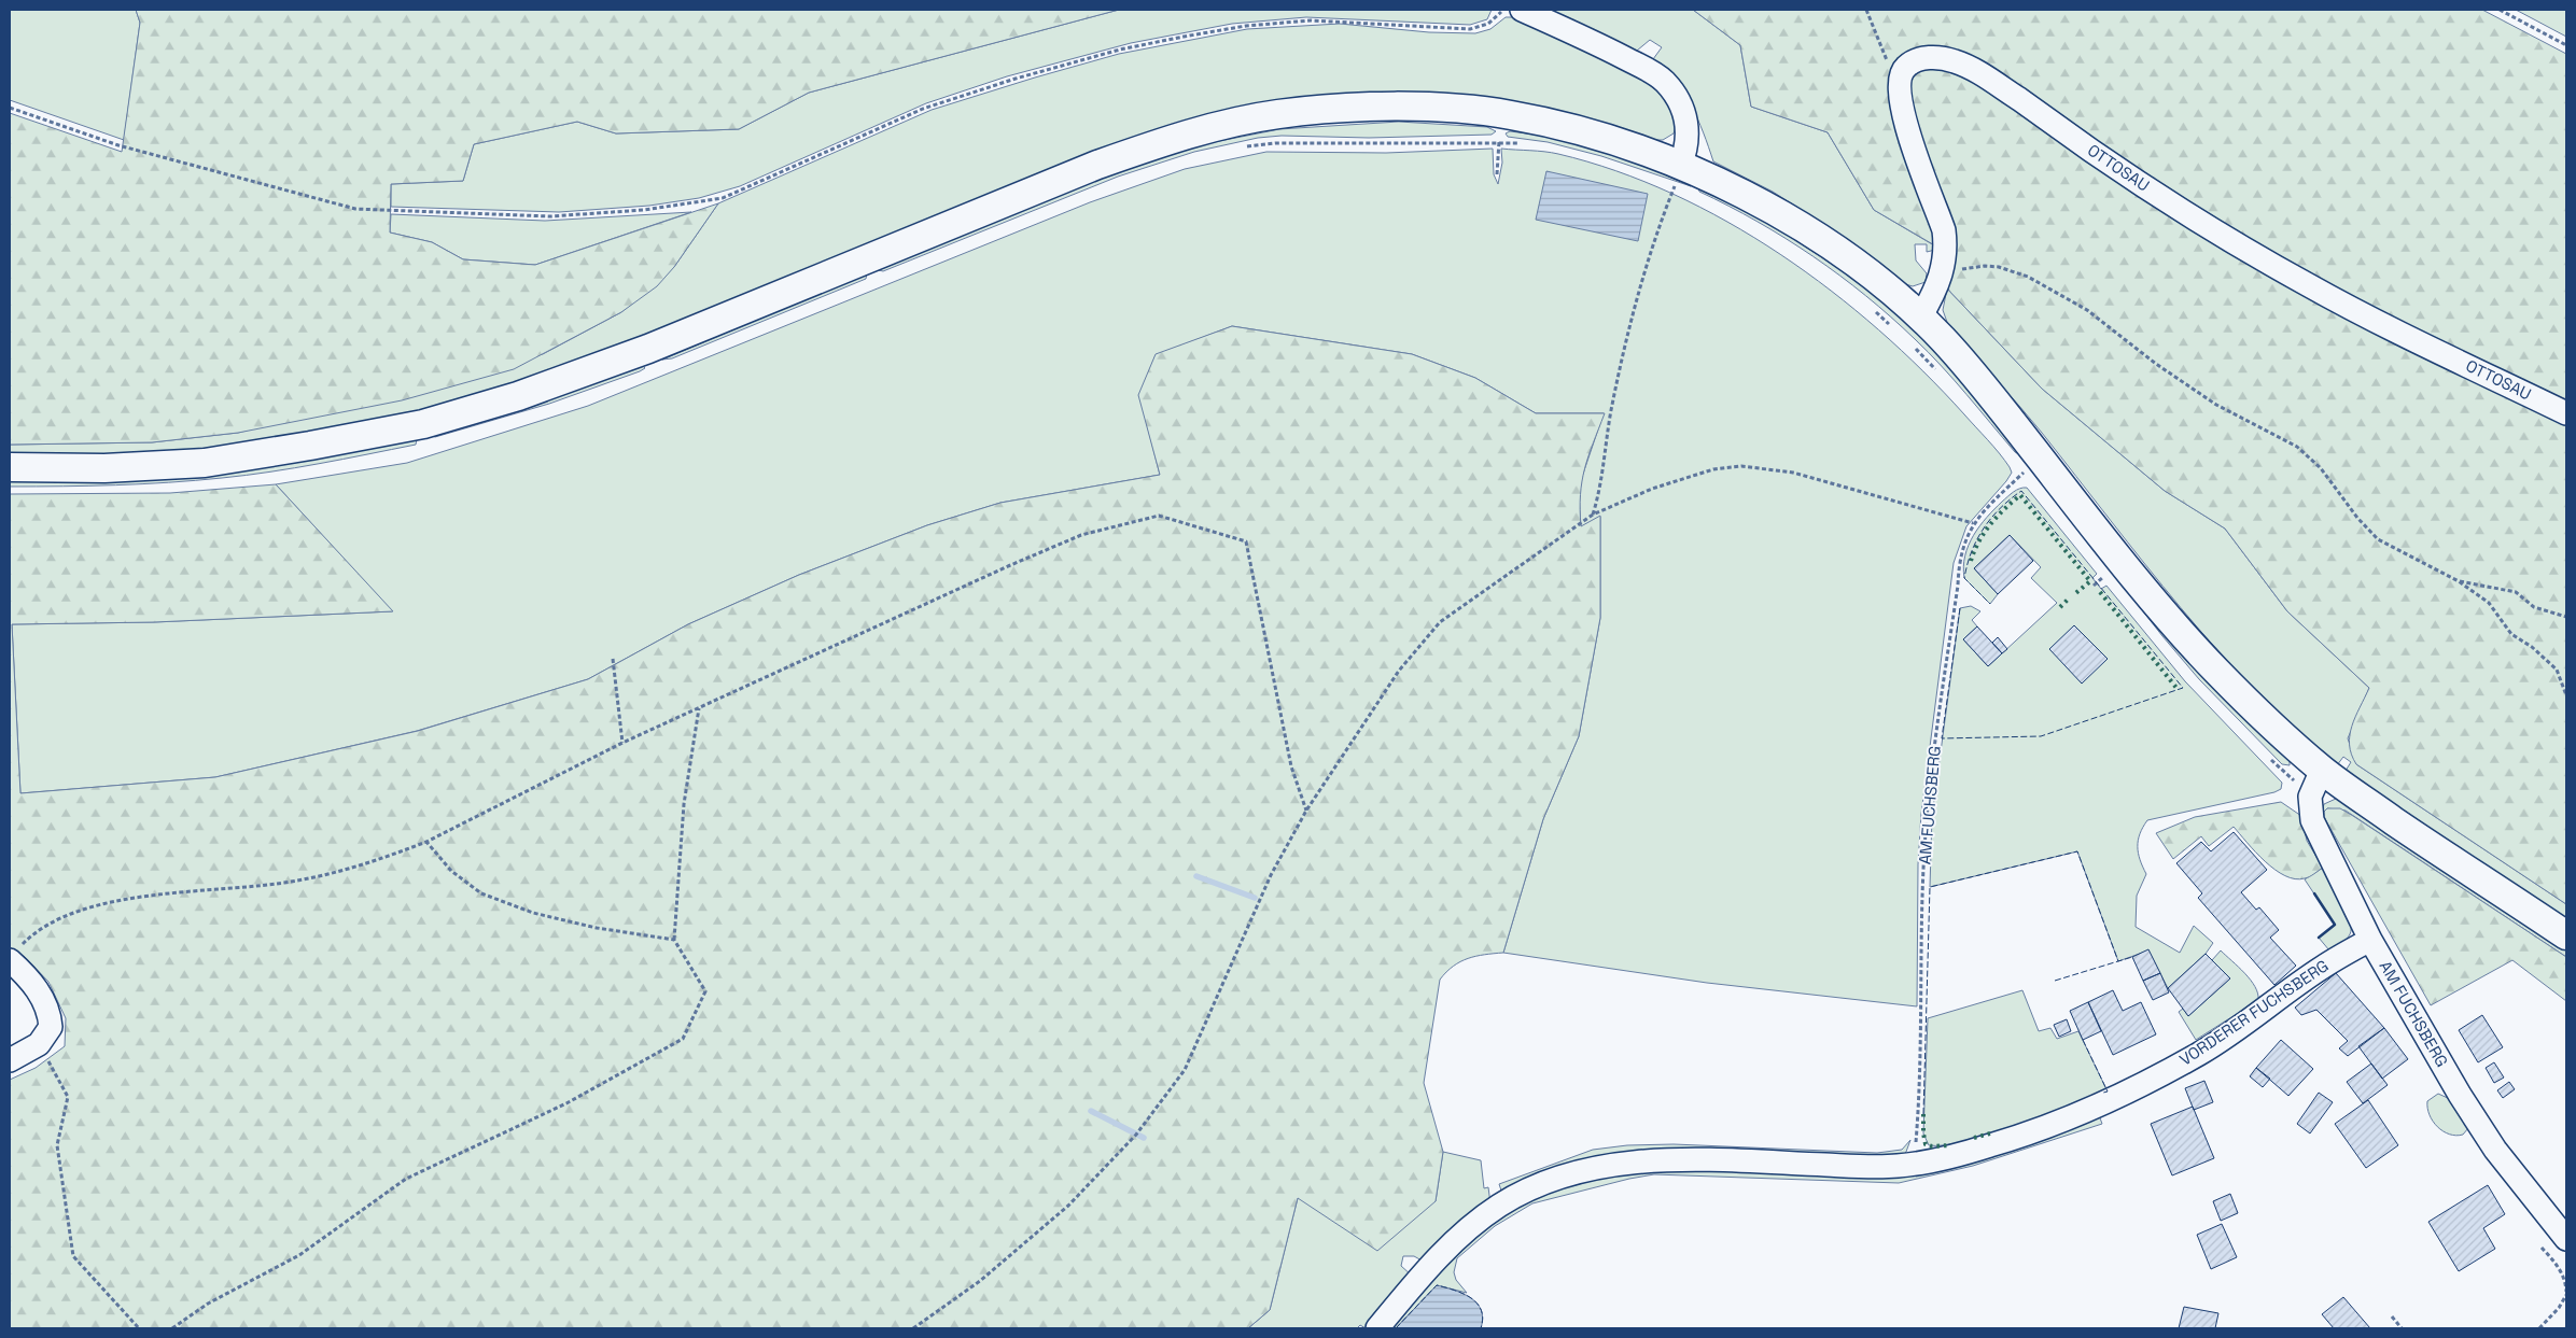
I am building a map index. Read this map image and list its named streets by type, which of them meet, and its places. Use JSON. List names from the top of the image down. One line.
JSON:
{"streets":{"street":["OTTOSAU","AM FUCHSBERG","VORDERER FUCHSBERG"]},"crossings":[["AM FUCHSBERG","VORDERER FUCHSBERG"]]}
